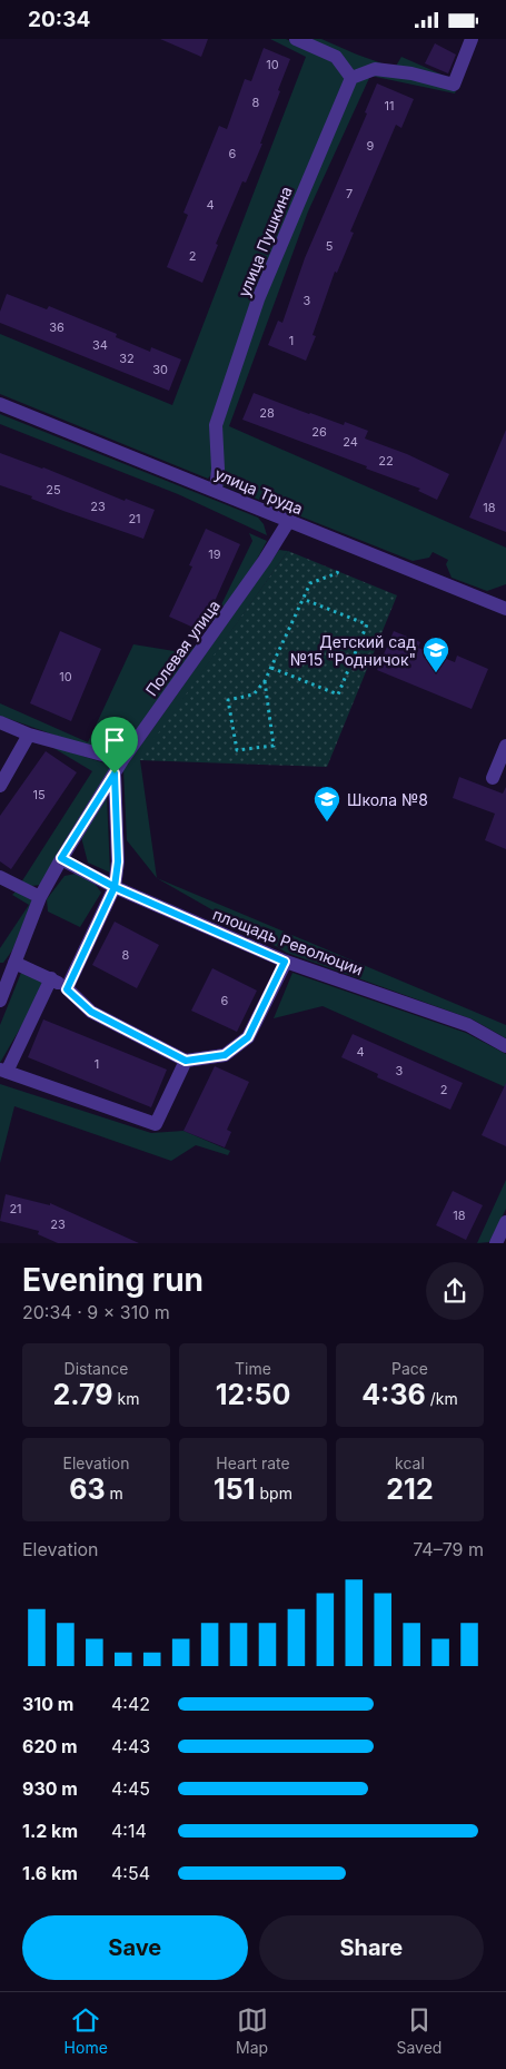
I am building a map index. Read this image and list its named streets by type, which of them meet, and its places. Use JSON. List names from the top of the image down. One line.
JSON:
{"streets":{"street":["улица Пушкина","улица Труда","Полевая улица","площадь Революции"]},"crossings":[["улица Пушкина","улица Труда"],["улица Труда","Полевая улица"],["Полевая улица","площадь Революции"]],"places":{"school or university":["Детский сад №15 \"Родничок\"","Школа №8"]},"house_numbers":["10","8","11","9","6","7","4","5","2","3","36","1","34","32","30","28","26","24","22","25","23","18","21","19","10","15","8","6","4","1","3","2","21","18","23"],"page":{"status":"20:34","heading":["Evening run","20:34 · 9 × 310 m"],"stats":[["Distance","2.79 km"],["Time","12:50"],["Pace","4:36 /km"],["Elevation","63 m"],["Heart rate","151 bpm"],["kcal","212"]],"chart":["Elevation","74–79 m"],"list":[{"name":"310 m","note":"4:42"},{"name":"620 m","note":"4:43"},{"name":"930 m","note":"4:45"},{"name":"1.2 km","note":"4:14"},{"name":"1.6 km","note":"4:54"}],"buttons":["Save","Share"],"tabs":["Home","Map","Saved"]}}
